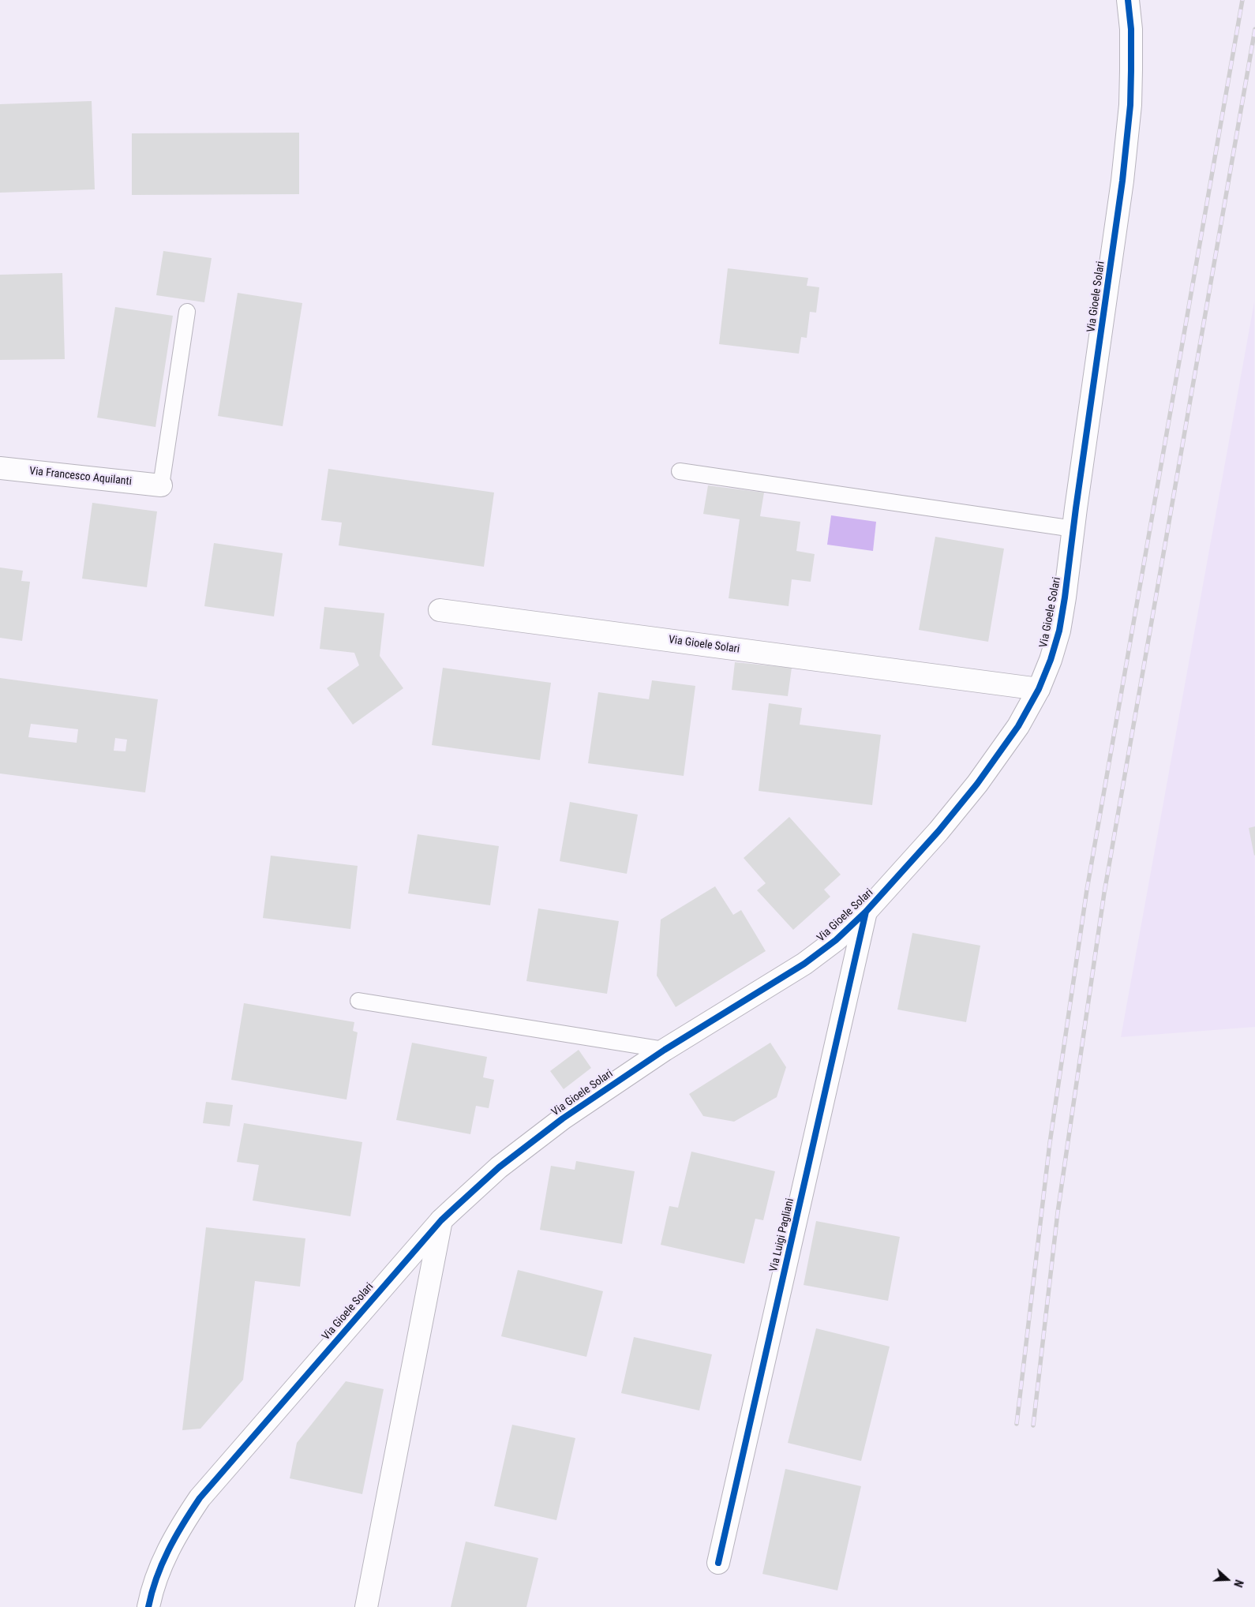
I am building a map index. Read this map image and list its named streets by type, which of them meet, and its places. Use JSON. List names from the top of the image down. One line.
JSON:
{"streets":{"street":["Via Gioele Solari","Via Francesco Aquilanti","Via Luigi Pagliani"]},"crossings":[["Via Gioele Solari","Via Luigi Pagliani"]],"north":"right"}
